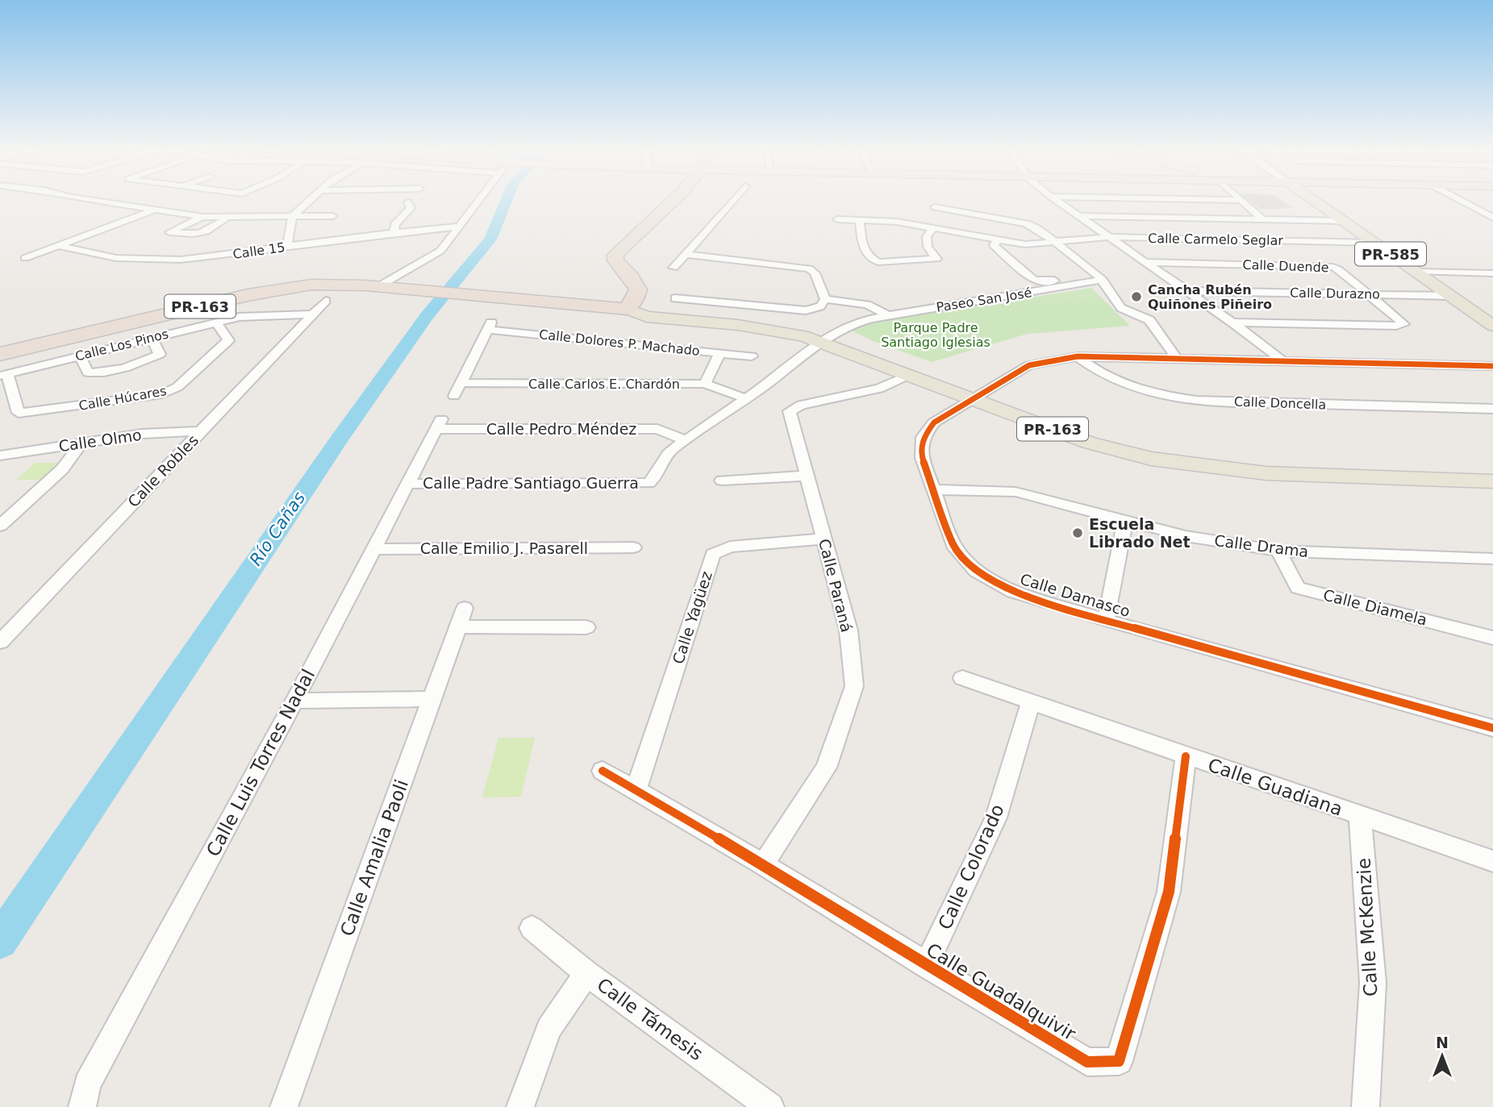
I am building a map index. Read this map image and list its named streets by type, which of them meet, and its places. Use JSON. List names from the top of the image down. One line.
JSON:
{"streets":{"highway":["PR-163"],"main road":["PR-585"],"street":["Calle Carmelo Seglar","Calle 15","Calle Duende","Calle Durazno","Paseo San José","Calle Dolores P. Machado","Calle Los Pinos","Calle Carlos E. Chardón","Calle Húcares","Calle Doncella","Calle Pedro Méndez","Calle Olmo","Calle Robles","Calle Padre Santiago Guerra","Calle Drama","Calle Emilio J. Pasarell","Calle Paraná","Calle Damasco","Calle Diamela","Calle Yagüez","Calle Luis Torres Nadal","Calle Guadiana","Calle Amalia Paoli","Calle Colorado","Calle McKenzie","Calle Guadalquivir","Calle Támesis"]},"crossings":[["Calle Carmelo Seglar","PR-585"],["PR-585","Calle Durazno"],["Calle Duende","Calle Durazno"],["Paseo San José","PR-163"],["Paseo San José","Calle Padre Santiago Guerra"],["PR-163","Calle Padre Santiago Guerra"],["PR-163","Calle Paraná"],["PR-163","Calle Damasco"],["Calle Dolores P. Machado","Calle Carlos E. Chardón"],["Calle Los Pinos","Calle Húcares"],["Calle Los Pinos","Calle Robles"],["Calle Carlos E. Chardón","Calle Padre Santiago Guerra"],["Calle Doncella","Calle Damasco"],["Calle Pedro Méndez","Calle Padre Santiago Guerra"],["Calle Pedro Méndez","Calle Luis Torres Nadal"],["Calle Olmo","Calle Robles"],["Calle Padre Santiago Guerra","Calle Luis Torres Nadal"],["Calle Drama","Calle Damasco"],["Calle Drama","Calle Diamela"],["Calle Emilio J. Pasarell","Calle Luis Torres Nadal"],["Calle Paraná","Calle Yagüez"],["Calle Paraná","Calle Guadalquivir"],["Calle Yagüez","Calle Guadalquivir"],["Calle Guadiana","Calle Colorado"],["Calle Guadiana","Calle McKenzie"],["Calle Guadiana","Calle Guadalquivir"],["Calle Colorado","Calle Guadalquivir"]],"water":["Río Cañas"],"parks":["Parque Padre Santiago Iglesias"],"places":["Cancha Rubén Quiñones Piñeiro","Escuela Librado Net"],"north":"top"}
